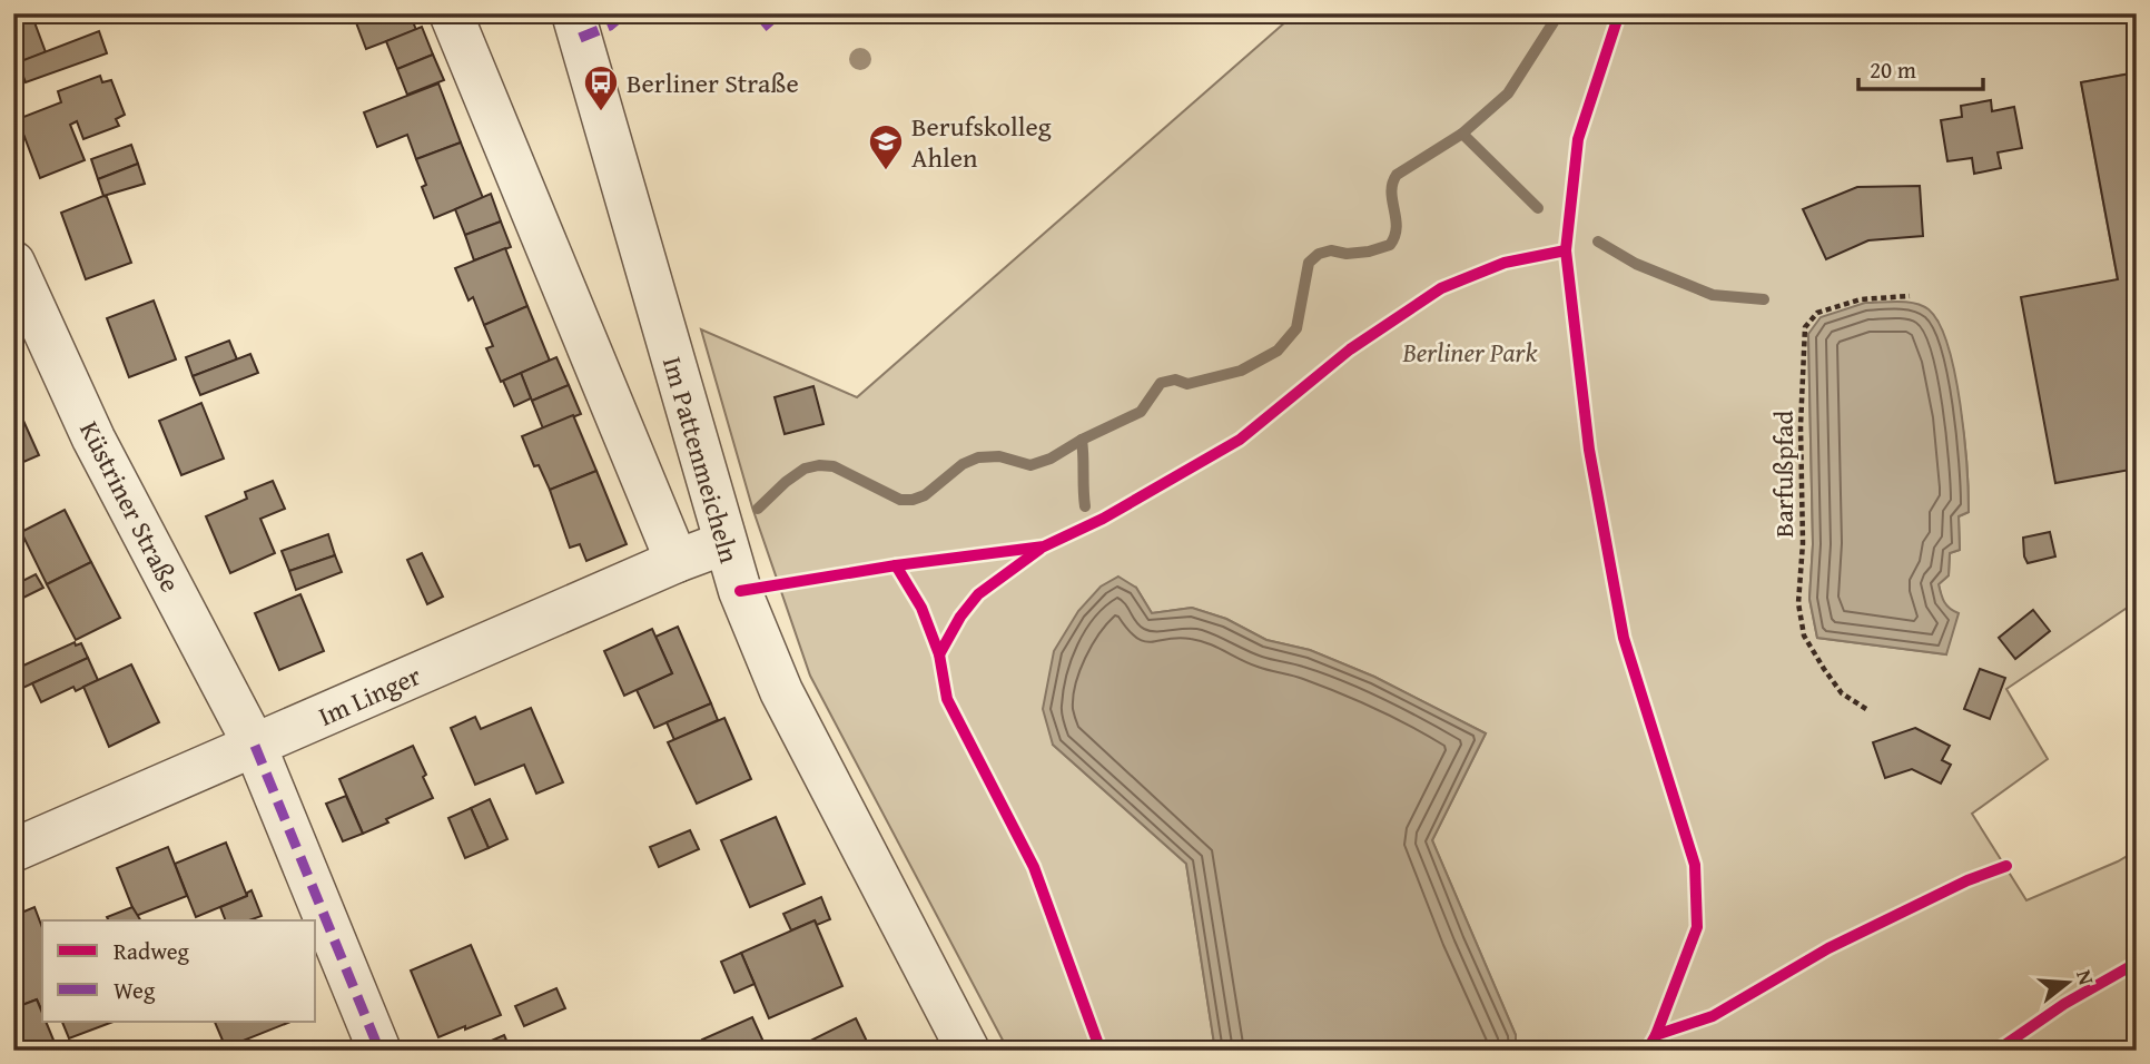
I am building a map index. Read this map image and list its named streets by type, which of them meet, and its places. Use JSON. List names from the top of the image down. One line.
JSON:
{"streets":{"street":["Im Pattenmeicheln","Küstriner Straße","Im Linger"],"path":["Barfußpfad"]},"crossings":[["Im Pattenmeicheln","Im Linger"],["Küstriner Straße","Im Linger"]],"parks":["Berliner Park"],"places":{"bus stop":["Berliner Straße"],"school or university":["Berufskolleg Ahlen"]},"legend":["Radweg","Weg"],"scale_bar":"20 m","north":"right"}
